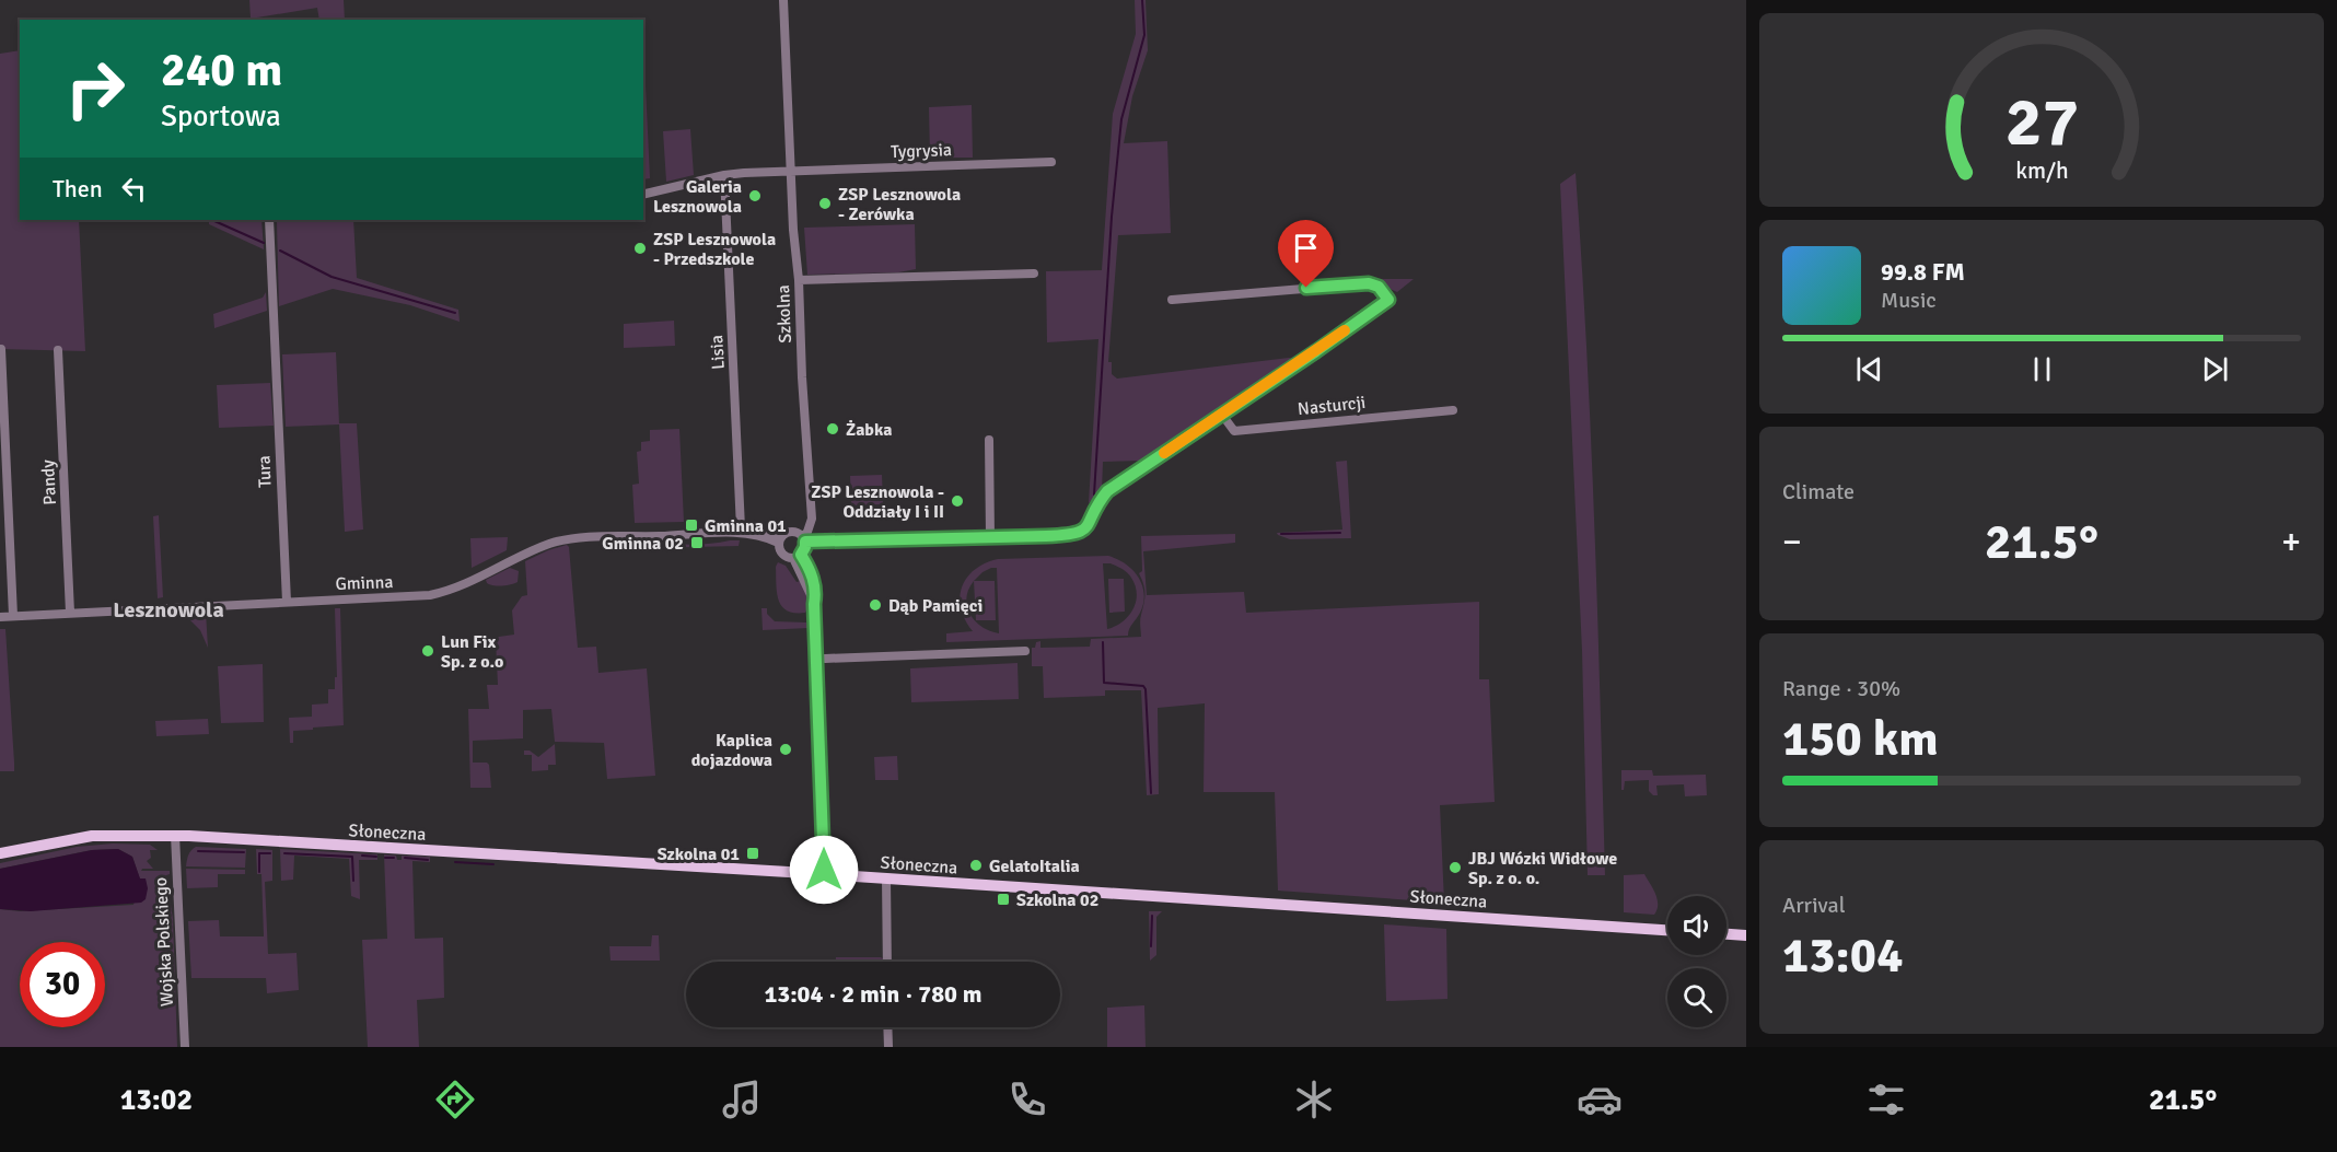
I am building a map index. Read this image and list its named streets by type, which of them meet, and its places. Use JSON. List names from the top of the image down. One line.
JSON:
{"streets":{"main road":["Słoneczna"],"street":["Tygrysia","Szkolna","Lisia","Nasturcji","Tura","Pandy","Gminna","Wojska Polskiego"]},"crossings":[["Tygrysia","Szkolna"],["Tygrysia","Lisia"],["Szkolna","Gminna"],["Lisia","Gminna"],["Tura","Gminna"],["Pandy","Gminna"],["Słoneczna","Wojska Polskiego"]],"districts":["Lesznowola"],"places":{"other":["Galeria Lesznowola","ZSP Lesznowola - Zerówka","ZSP Lesznowola - Przedszkole","Żabka","ZSP Lesznowola - Oddziały I i II","Dąb Pamięci","Lun Fix Sp. z o.o","Kaplica dojazdowa","GelatoItalia","JBJ Wózki Widłowe Sp. z o. o."],"transit":["Gminna 01","Gminna 02","Szkolna 01","Szkolna 02"]},"page":{"turn":["240 m","Sportowa"],"then":"Then","song":["99.8 FM","Music"],"tile":["Climate",["Range · 30%","150 km"],["Arrival","13:04"]],"heat":["−","21.5°","+"],"limit":"30","trip":"13:04 · 2 min · 780 m","tabs":["13:02","21.5°"],"gauge":["27","km/h"]}}
